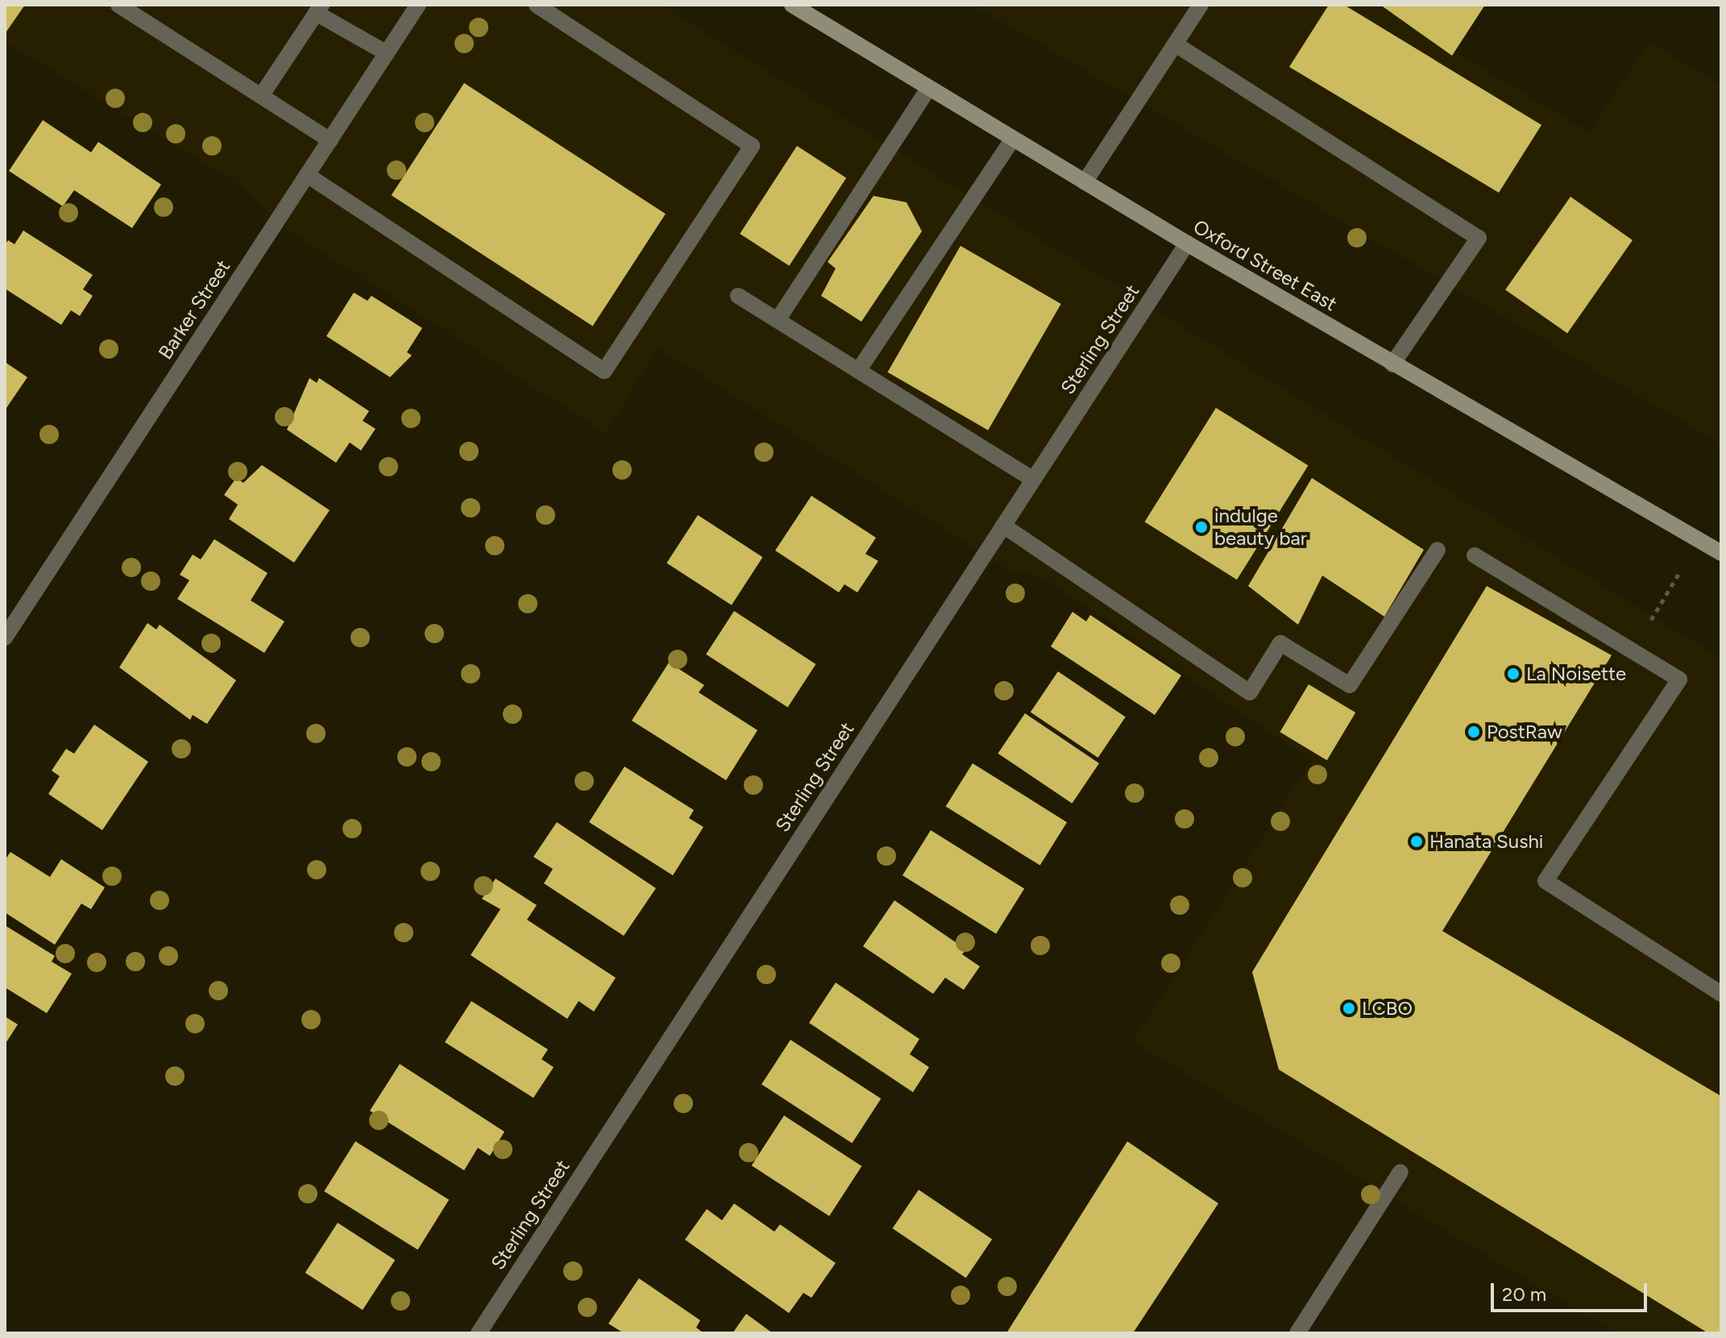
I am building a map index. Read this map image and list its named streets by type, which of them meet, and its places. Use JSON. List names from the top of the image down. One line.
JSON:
{"streets":{"main road":["Oxford Street East"],"street":["Barker Street","Sterling Street"]},"crossings":[["Oxford Street East","Sterling Street"]],"places":["indulge beauty bar","La Noisette","PostRaw","Hanata Sushi","LCBO"],"scale_bar":"20 m"}
